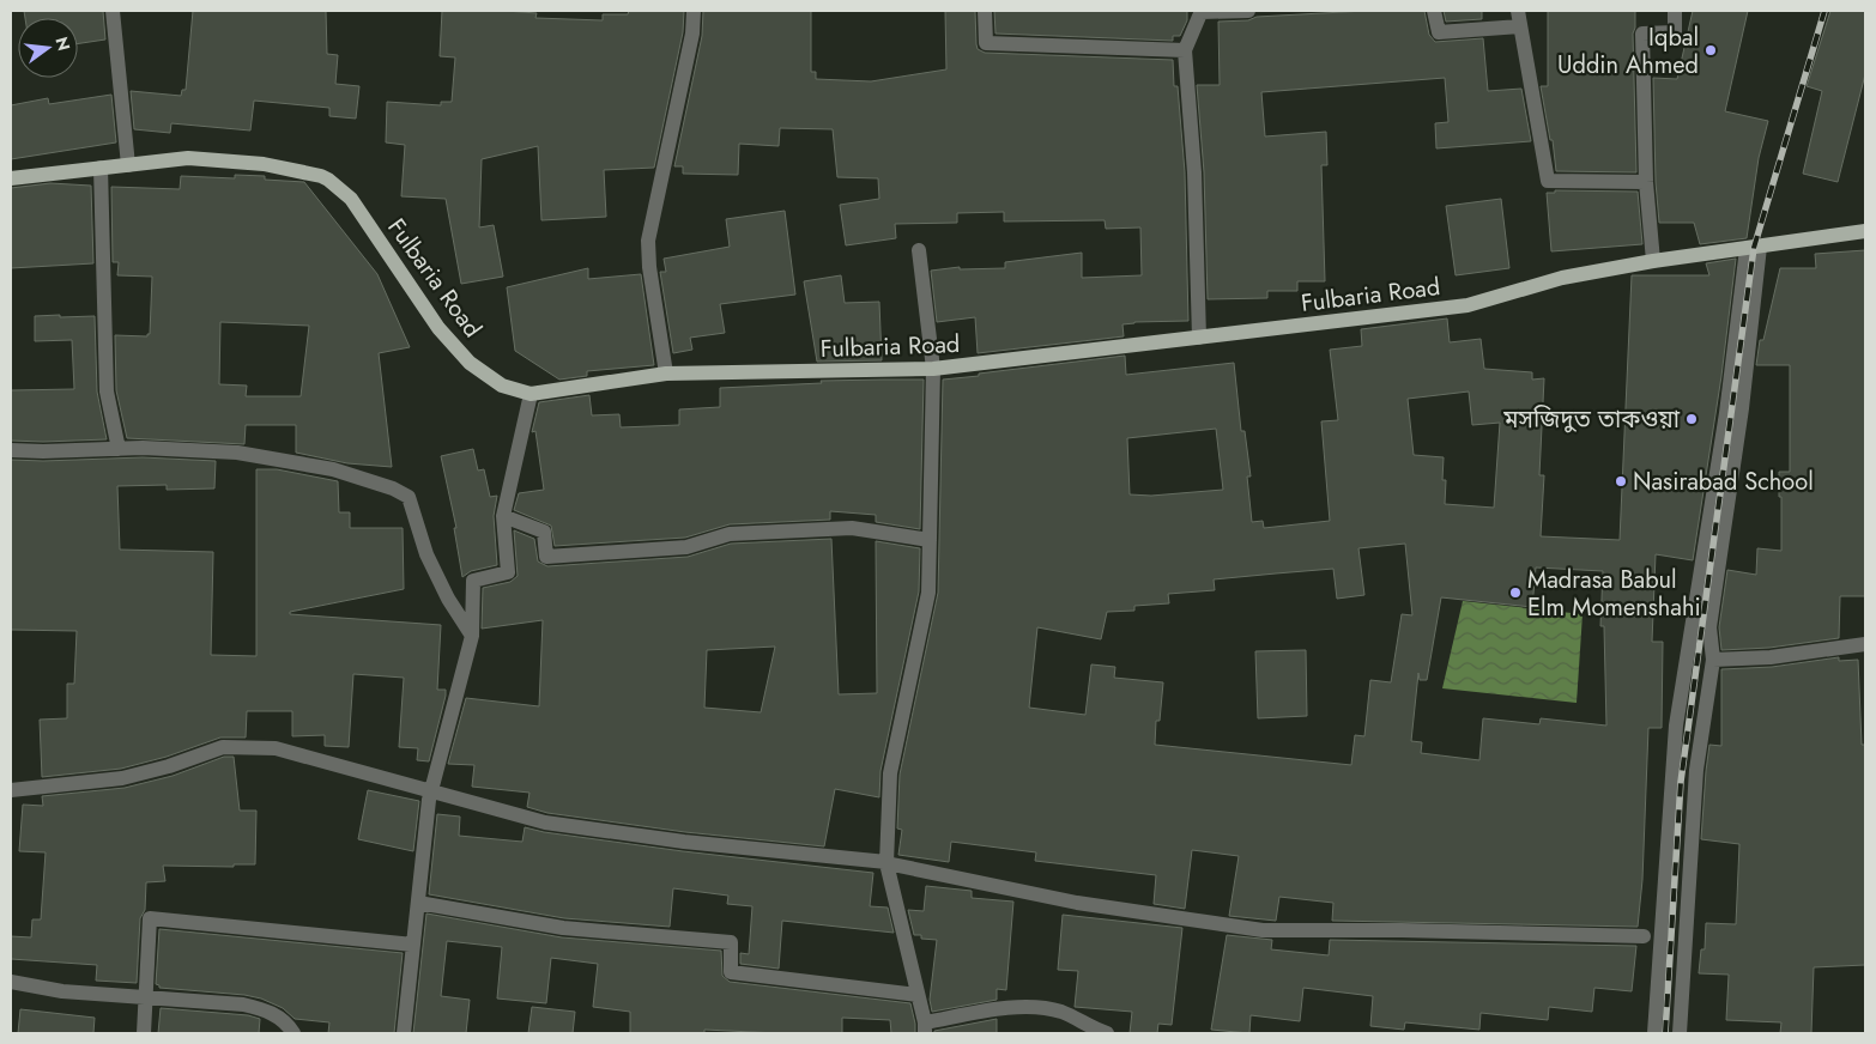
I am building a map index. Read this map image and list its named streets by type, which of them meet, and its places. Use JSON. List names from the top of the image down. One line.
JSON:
{"streets":{"main road":["Fulbaria Road"]},"places":["Iqbal Uddin Ahmed","মসজিদুত তাকওয়া","Nasirabad School","Madrasa Babul Elm Momenshahi"],"north":"right"}
